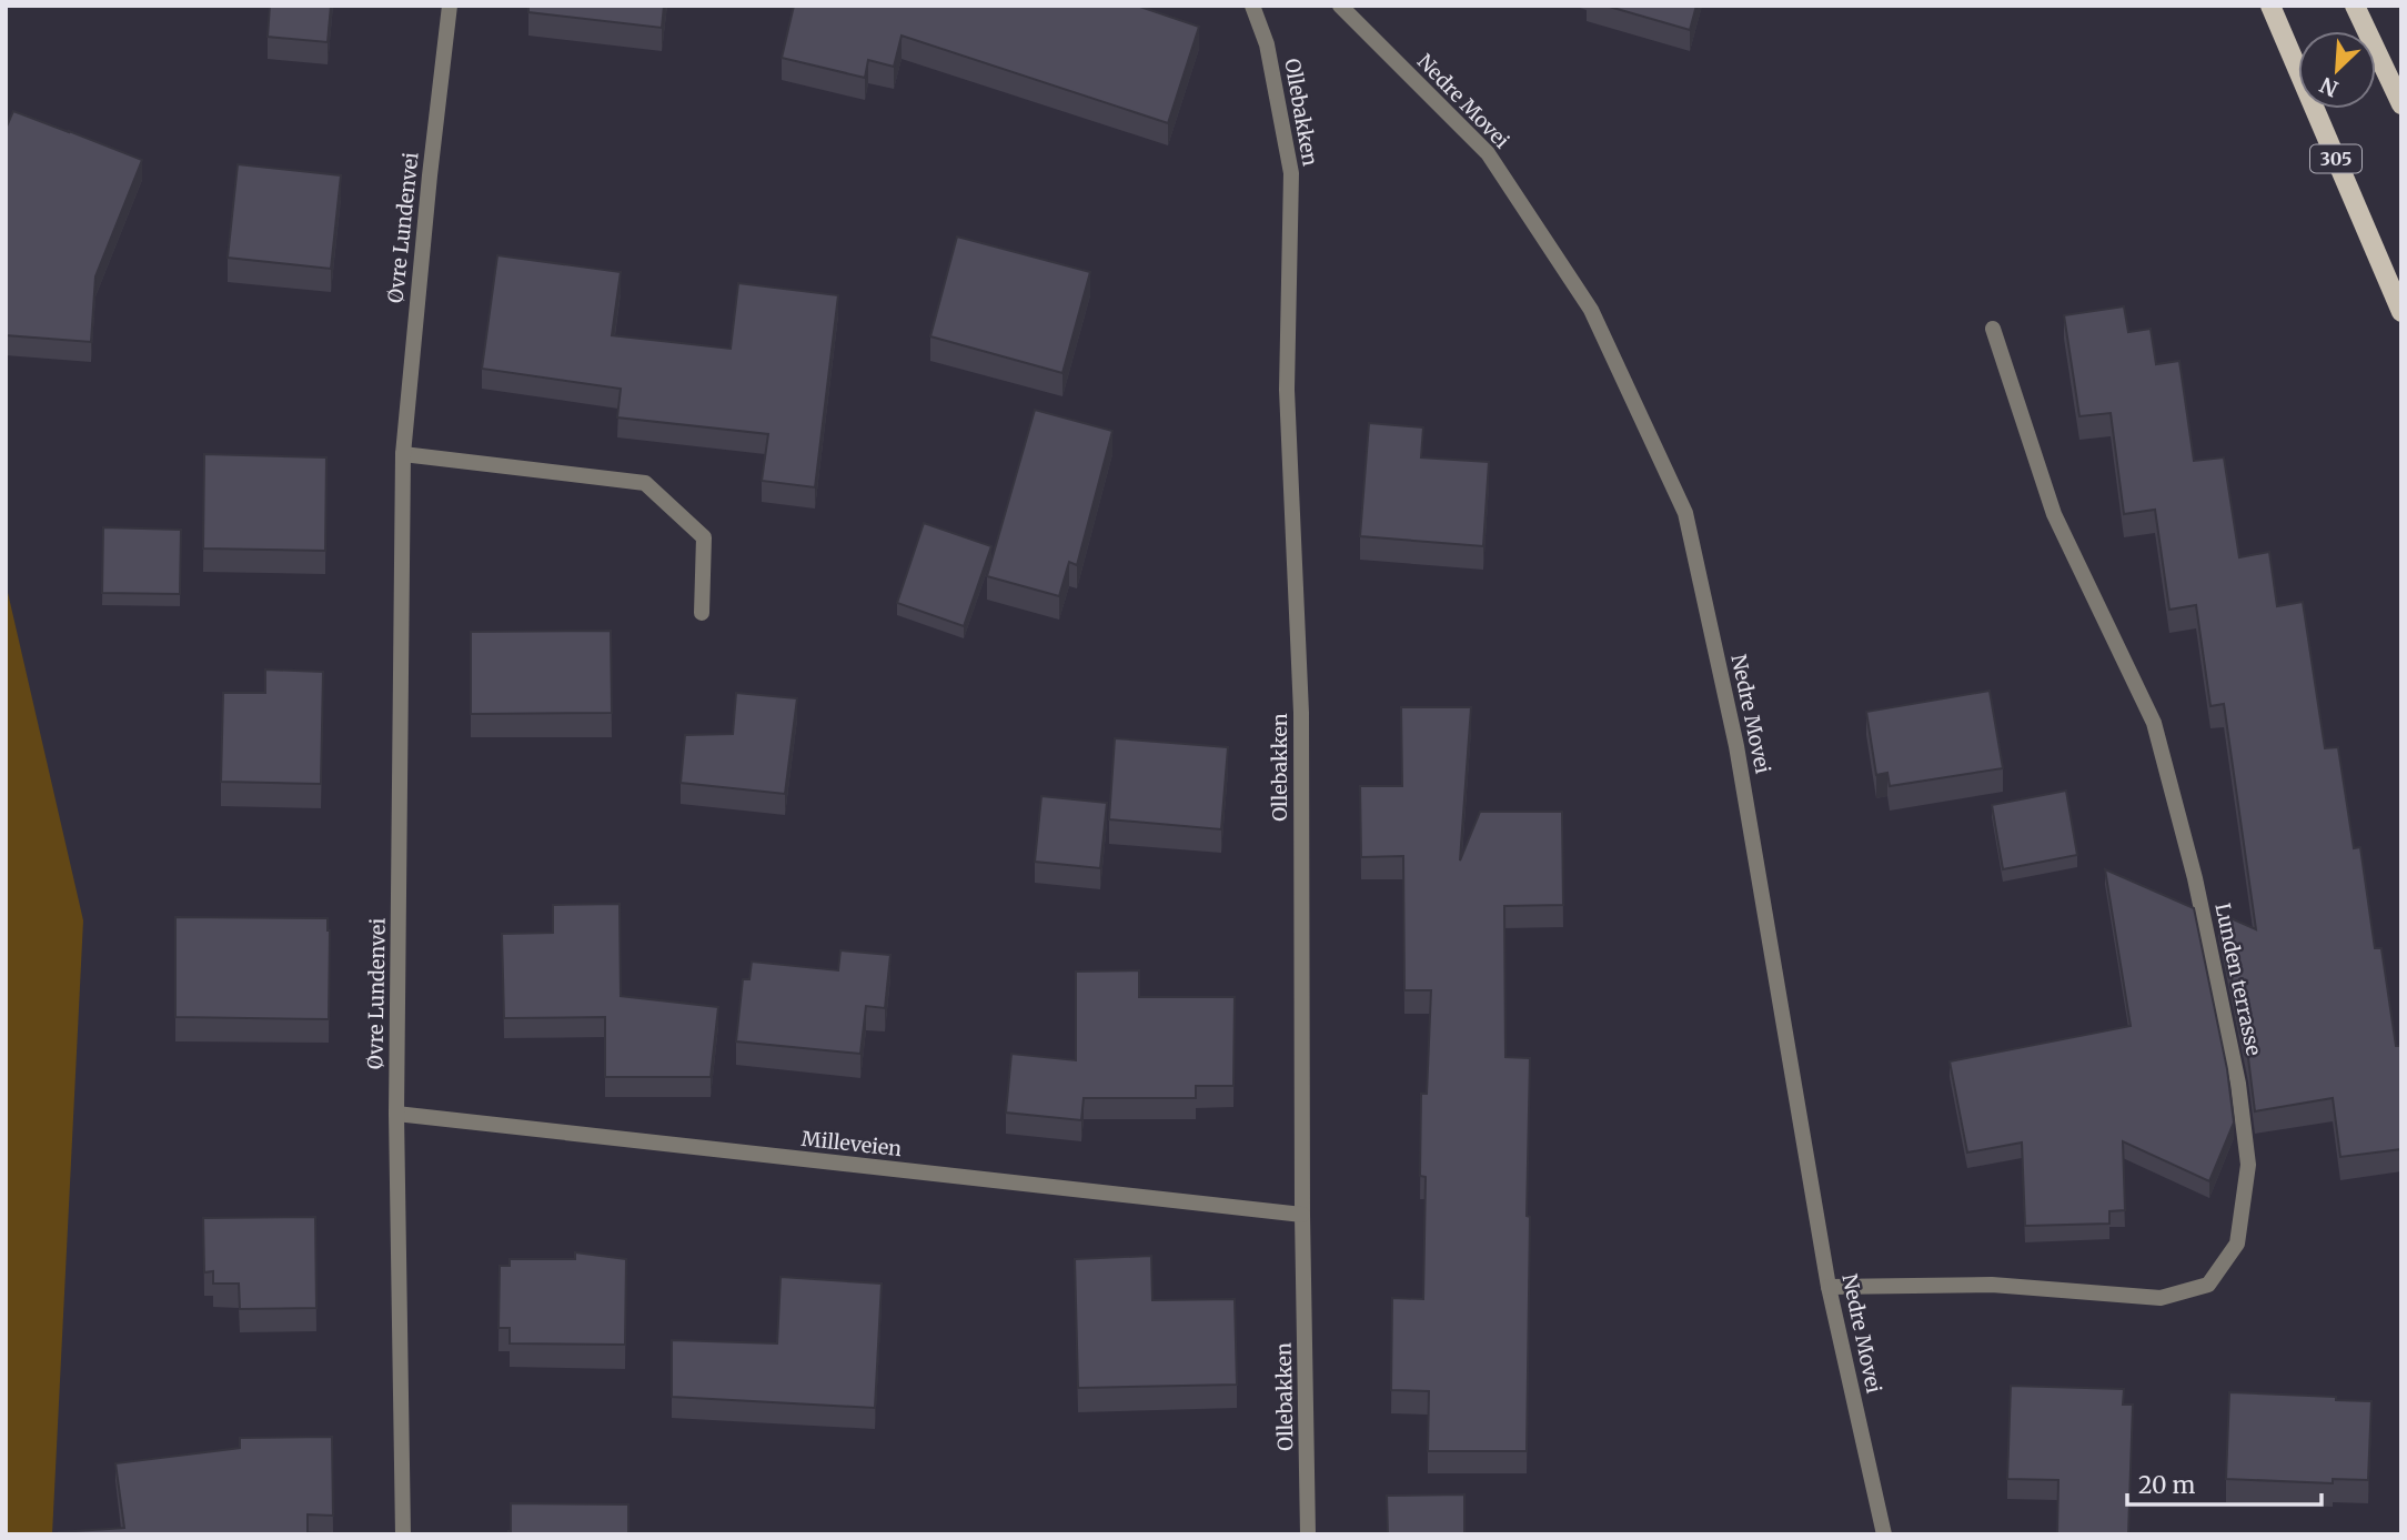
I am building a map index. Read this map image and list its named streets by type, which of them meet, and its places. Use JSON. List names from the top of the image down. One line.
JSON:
{"streets":{"main road":["305"],"street":["Nedre Movei","Ollebakken","Øvre Lundenvei","Lunden terrasse","Milleveien"]},"crossings":[["Nedre Movei","Lunden terrasse"],["Ollebakken","Milleveien"],["Øvre Lundenvei","Milleveien"]],"scale_bar":"20 m","north":"bottom left"}
